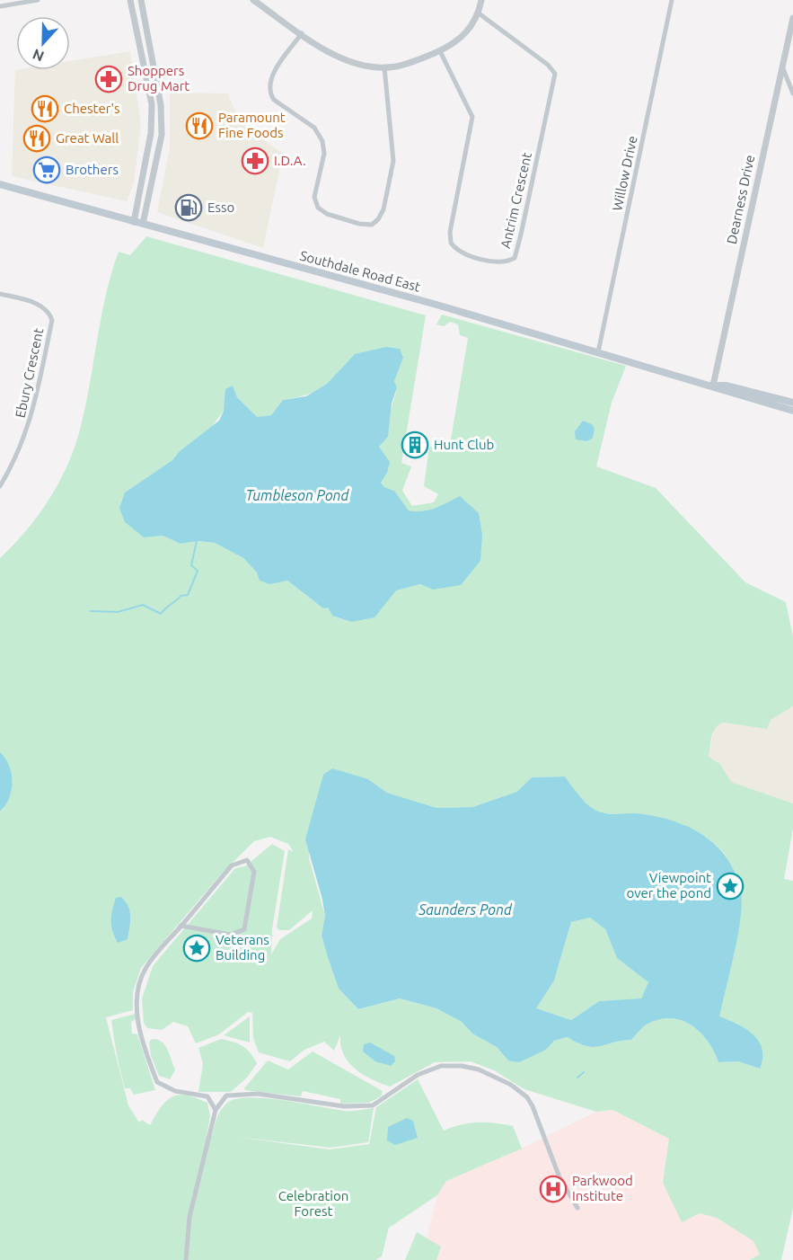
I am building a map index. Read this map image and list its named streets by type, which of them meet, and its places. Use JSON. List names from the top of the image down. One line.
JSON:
{"streets":{"main road":["Southdale Road East"],"street":["Willow Drive","Dearness Drive","Antrim Crescent","Ebury Crescent"]},"crossings":[["Willow Drive","Southdale Road East"],["Dearness Drive","Southdale Road East"]],"water":["Tumbleson Pond","Saunders Pond"],"parks":["Celebration Forest"],"places":{"pharmacy":["Shoppers Drug Mart","I.D.A."],"restaurant":["Chester's","Paramount Fine Foods","Great Wall"],"supermarket":["Brothers"],"fuel station":["Esso"],"building":["Hunt Club"],"place":["Viewpoint over the pond","Veterans Building"],"hospital":["Parkwood Institute"]},"north":"bottom"}
